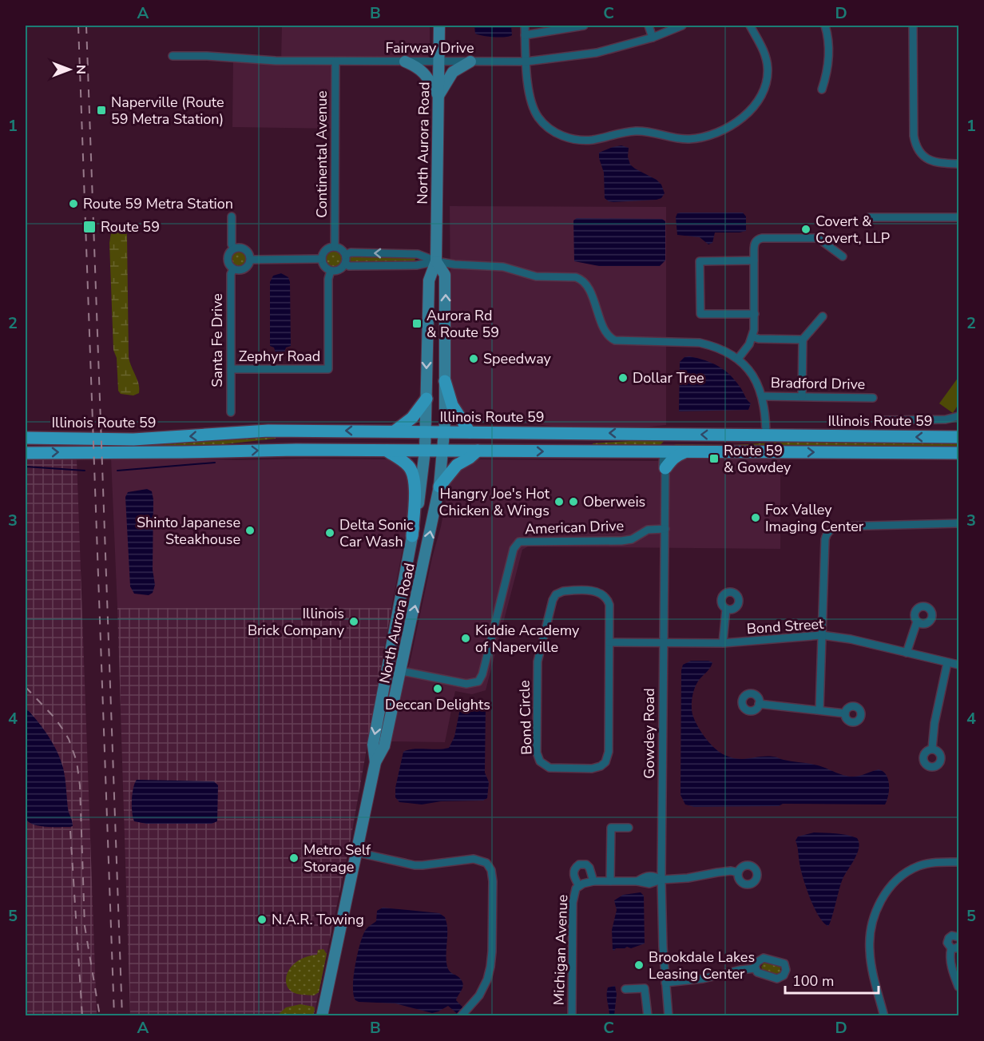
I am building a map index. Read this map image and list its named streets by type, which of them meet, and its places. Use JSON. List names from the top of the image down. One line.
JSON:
{"streets":{"main road":["North Aurora Road","Illinois Route 59"],"street":["Fairway Drive","Continental Avenue","Santa Fe Drive","Zephyr Road","Bradford Drive","American Drive","Bond Street","Bond Circle","Gowdey Road","Michigan Avenue"]},"crossings":[["Fairway Drive","North Aurora Road"],["Fairway Drive","Continental Avenue"],["North Aurora Road","Illinois Route 59"],["North Aurora Road","American Drive"],["Continental Avenue","Zephyr Road"],["Santa Fe Drive","Zephyr Road"],["Illinois Route 59","Gowdey Road"],["American Drive","Gowdey Road"],["Bond Street","Bond Circle"],["Bond Street","Gowdey Road"],["Gowdey Road","Michigan Avenue"]],"places":{"transit":["Naperville (Route 59 Metra Station)","Route 59","Aurora Rd & Route 59","Route 59 & Gowdey"],"other":["Route 59 Metra Station","Covert & Covert, LLP","Speedway","Dollar Tree","Hangry Joe's Hot Chicken & Wings","Oberweis","Fox Valley Imaging Center","Shinto Japanese Steakhouse","Delta Sonic Car Wash","Illinois Brick Company","Kiddie Academy of Naperville","Deccan Delights","Metro Self Storage","N.A.R. Towing","Brookdale Lakes Leasing Center"]},"scale_bar":"100 m","north":"right","grid":{"columns":["A","B","C","D"],"rows":["1","2","3","4","5"]}}
